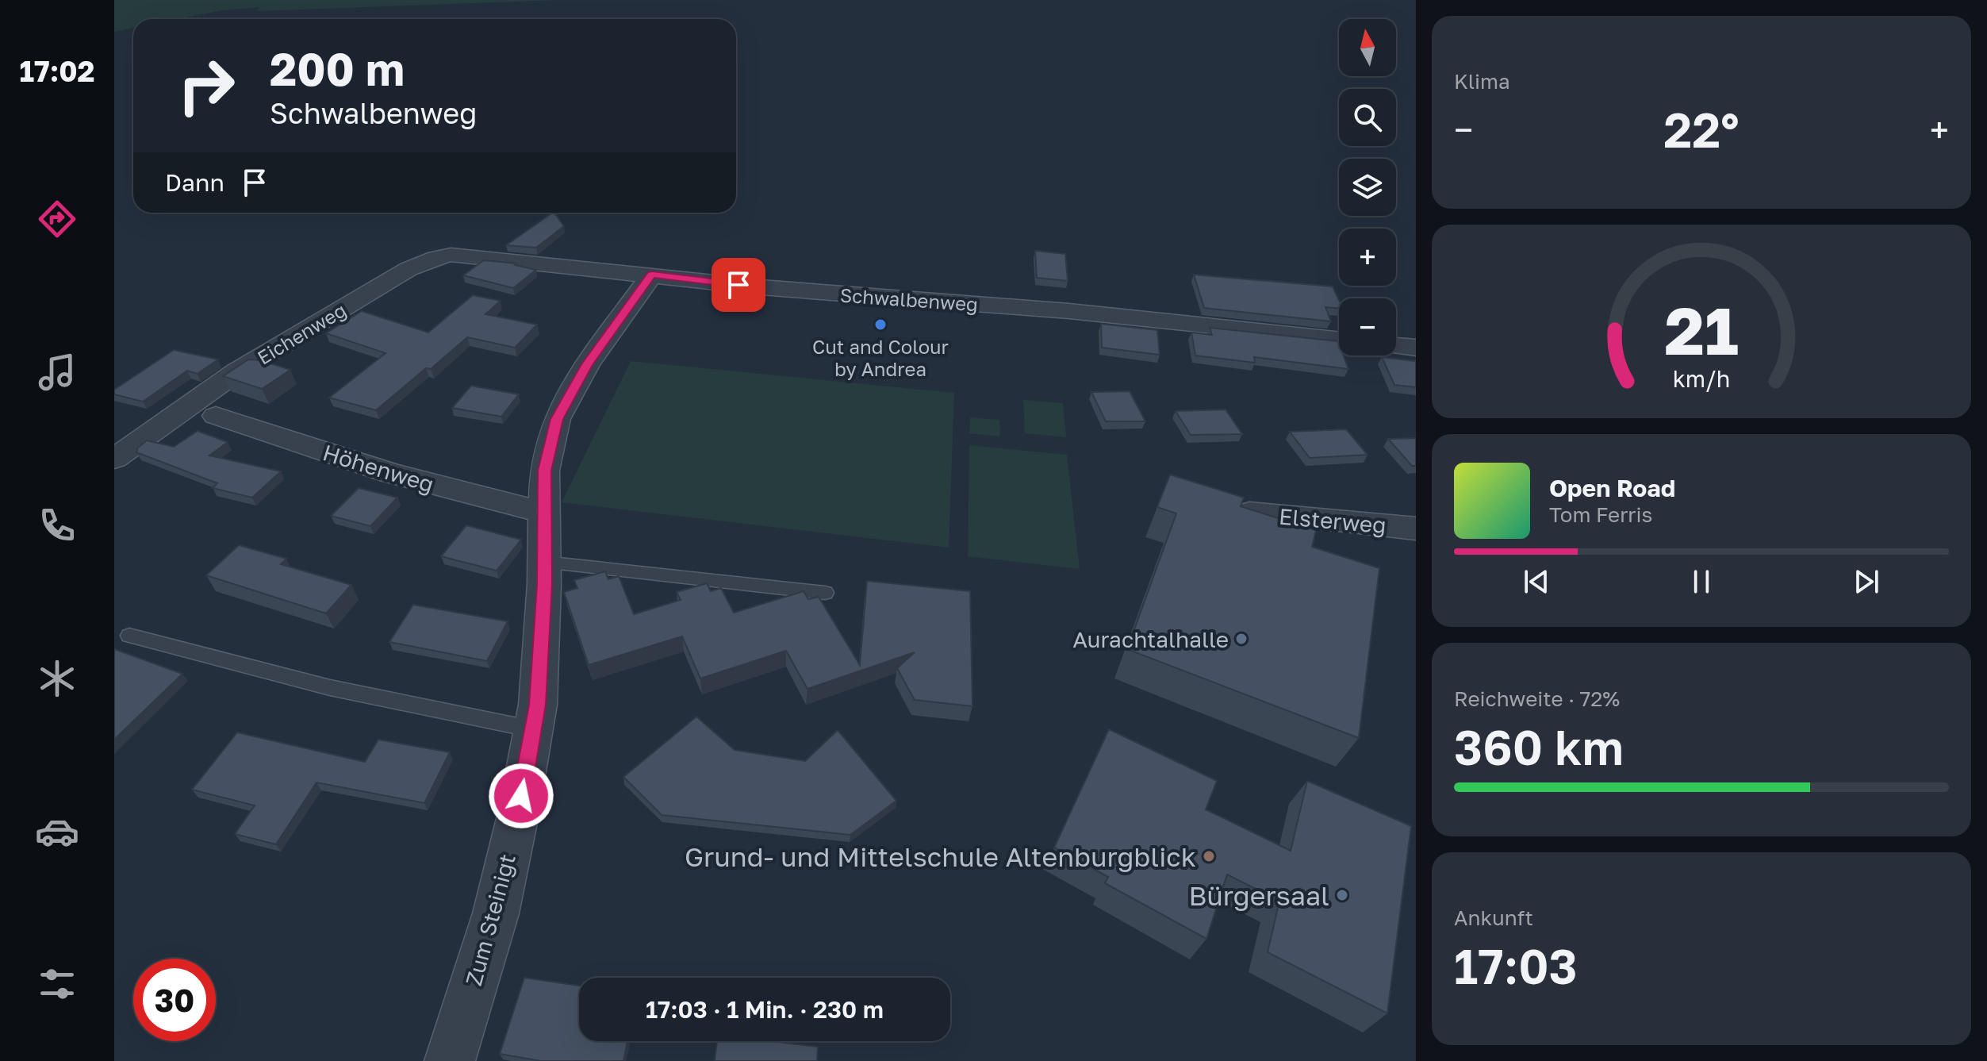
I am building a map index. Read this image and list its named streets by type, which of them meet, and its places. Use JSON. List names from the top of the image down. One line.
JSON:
{"streets":{"street":["Schwalbenweg","Eichenweg","Höhenweg","Elsterweg","Zum Steinigt"]},"crossings":[["Schwalbenweg","Eichenweg"],["Schwalbenweg","Zum Steinigt"],["Höhenweg","Zum Steinigt"]],"places":["Cut and Colour by Andrea","Aurachtalhalle","Grund- und Mittelschule Altenburgblick","Bürgersaal"],"north":"top","page":{"tabs":"17:02","tile":["Klima",["Reichweite · 72%","360 km"],["Ankunft","17:03"]],"map_buttons":["+","−"],"turn":["200 m","Schwalbenweg"],"heat":["−","22°","+"],"then":"Dann","song":["Open Road","Tom Ferris"],"limit":"30","trip":"17:03 · 1 Min. · 230 m","gauge":["21","km/h"]}}
